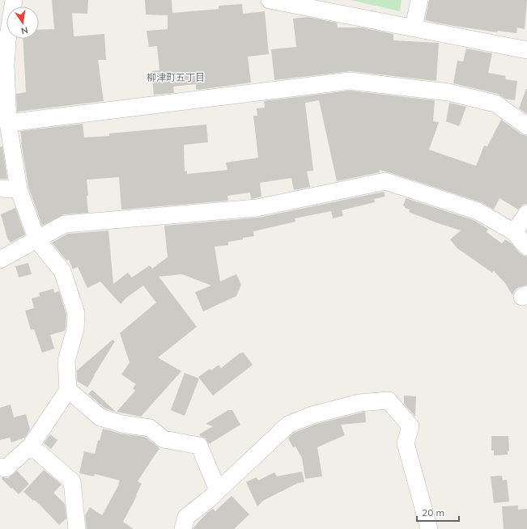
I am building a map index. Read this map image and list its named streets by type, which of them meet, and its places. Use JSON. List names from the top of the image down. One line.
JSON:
{"districts":["柳津町五丁目"],"scale_bar":"20 m","north":"bottom"}
